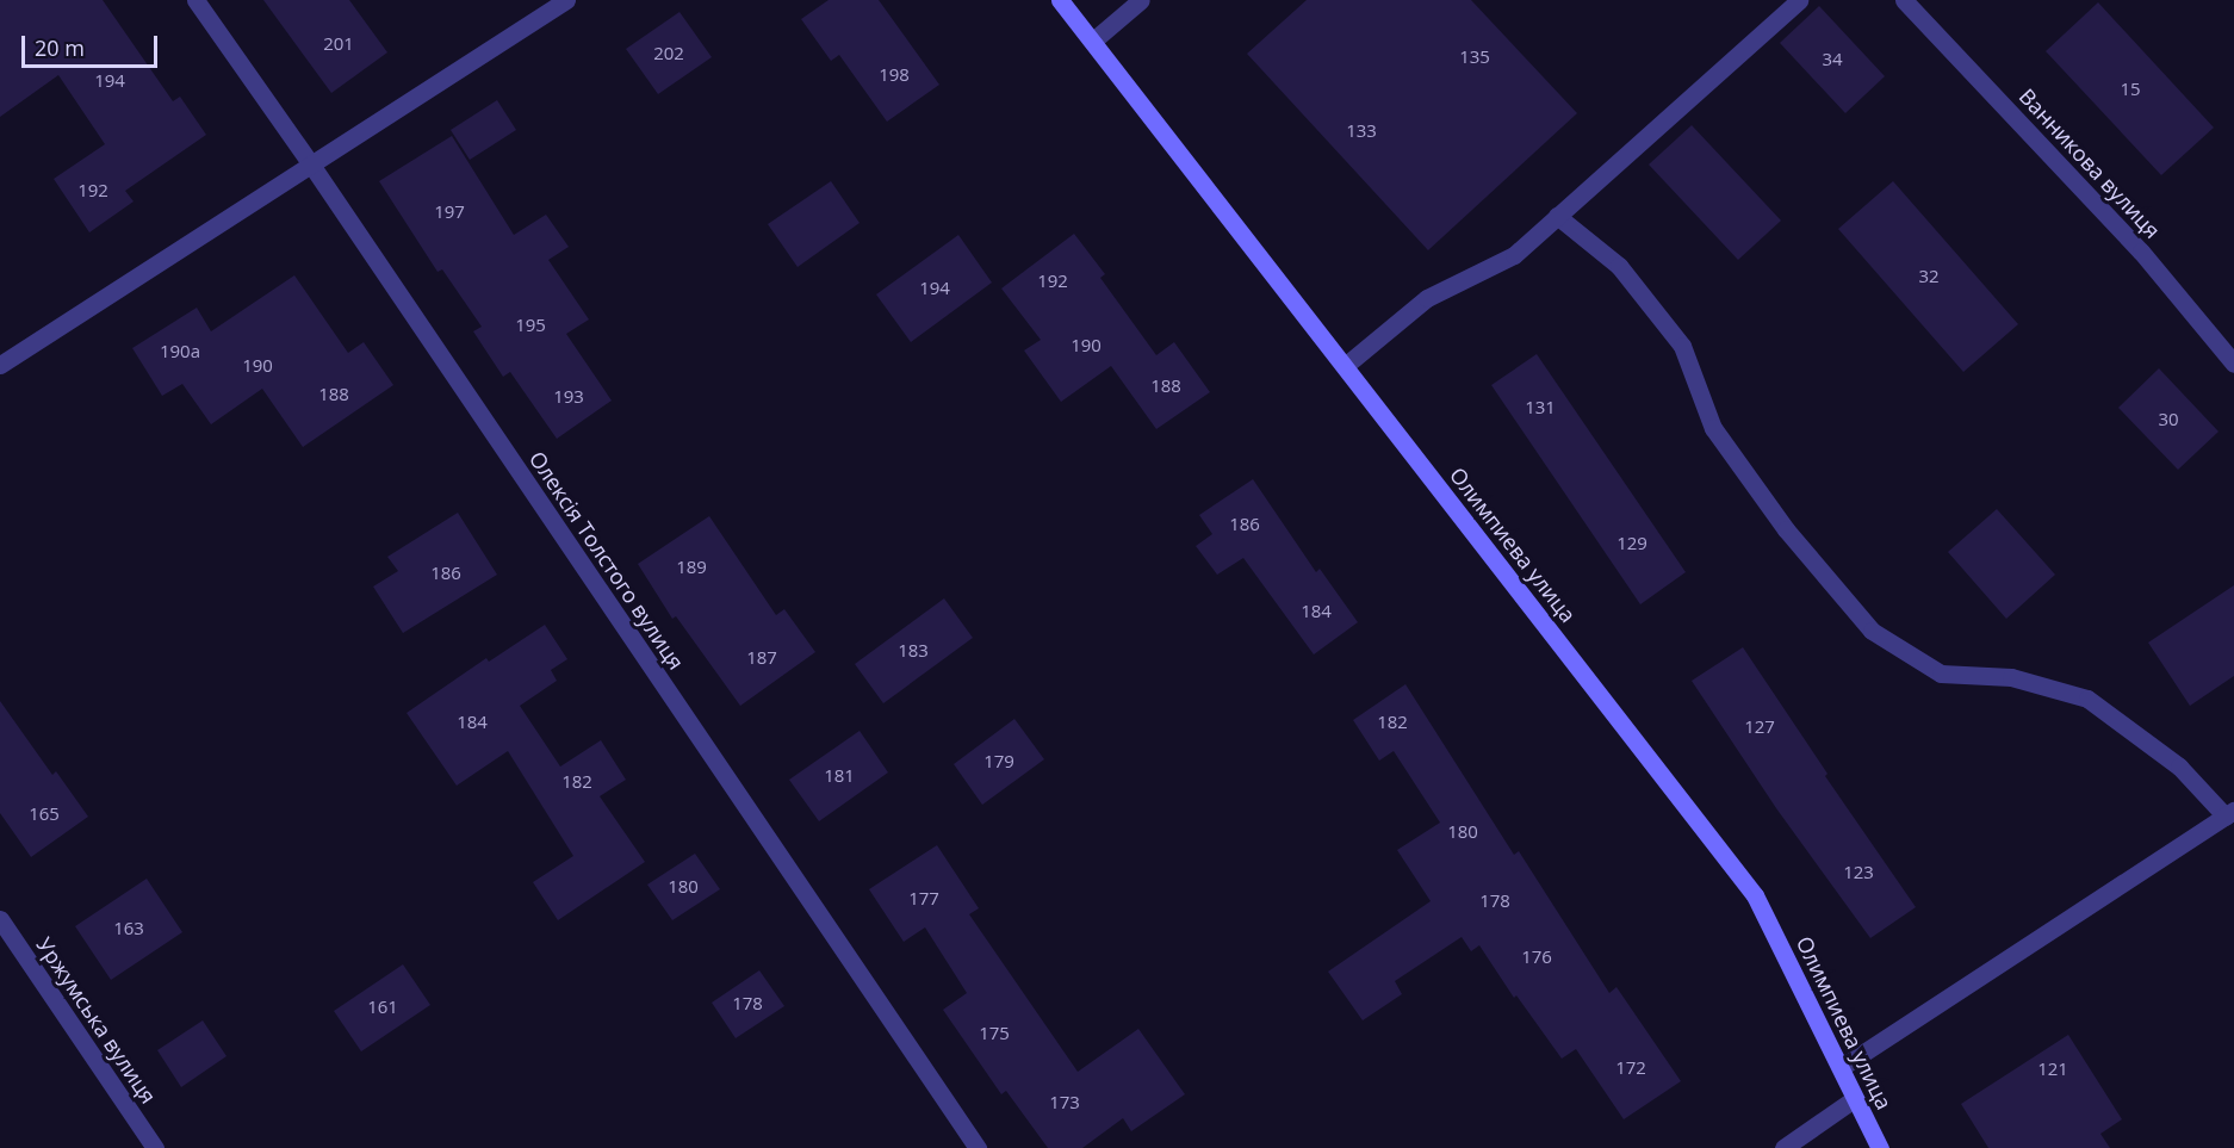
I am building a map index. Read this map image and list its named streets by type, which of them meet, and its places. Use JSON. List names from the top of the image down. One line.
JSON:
{"streets":{"main road":["Олимпиева улица"],"street":["Ванникова вулиця","Олексія Толстого вулиця","Уржумська вулиця"]},"house_numbers":["201","202","135","34","198","194","15","133","192","197","32","192","194","195","190","190а","190","188","188","193","131","30","186","129","189","186","184","183","187","184","182","127","179","181","182","165","180","123","180","177","178","163","176","178","161","175","172","121","173"],"scale_bar":"20 m"}
